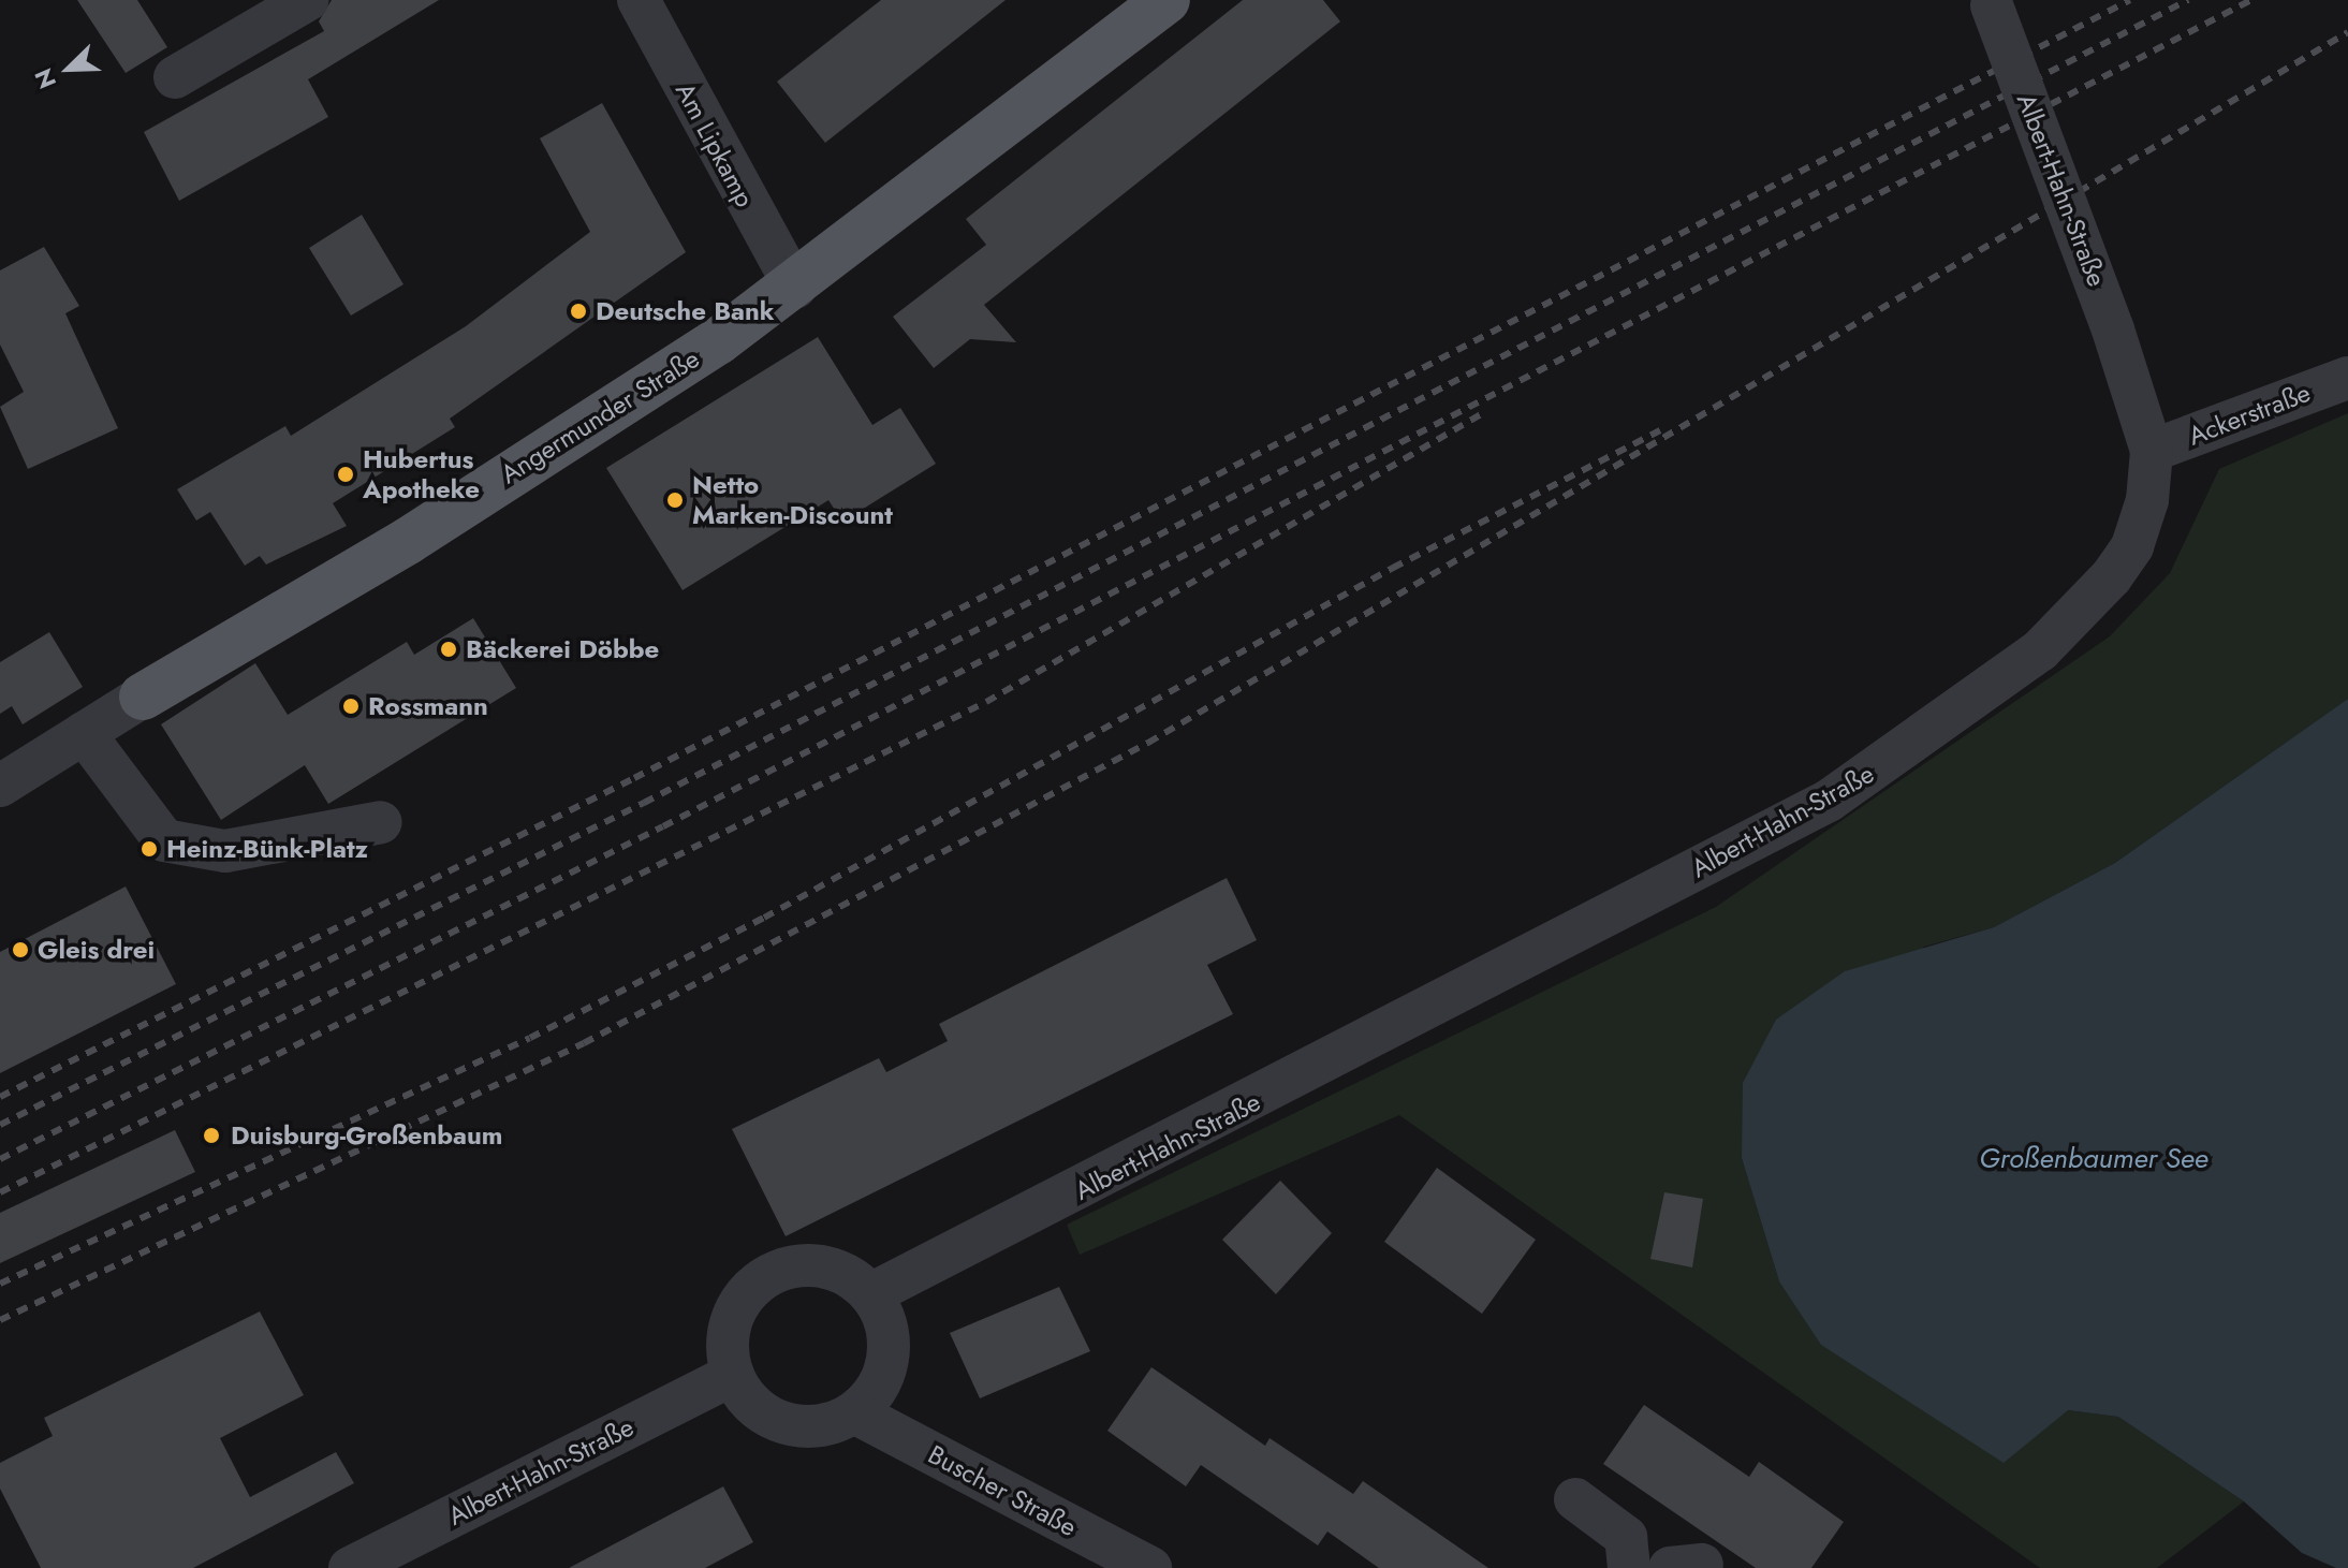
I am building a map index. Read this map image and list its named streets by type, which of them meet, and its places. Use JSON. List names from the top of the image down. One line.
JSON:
{"streets":{"main road":["Angermunder Straße"],"street":["Am Lipkamp","Albert-Hahn-Straße","Ackerstraße","Buscher Straße"]},"crossings":[["Am Lipkamp","Angermunder Straße"],["Albert-Hahn-Straße","Ackerstraße"],["Albert-Hahn-Straße","Buscher Straße"]],"water":["Großenbaumer See"],"places":["Deutsche Bank","Hubertus Apotheke","Netto Marken-Discount","Bäckerei Döbbe","Rossmann","Heinz-Bünk-Platz","Gleis drei","Duisburg-Großenbaum"],"north":"bottom left"}
